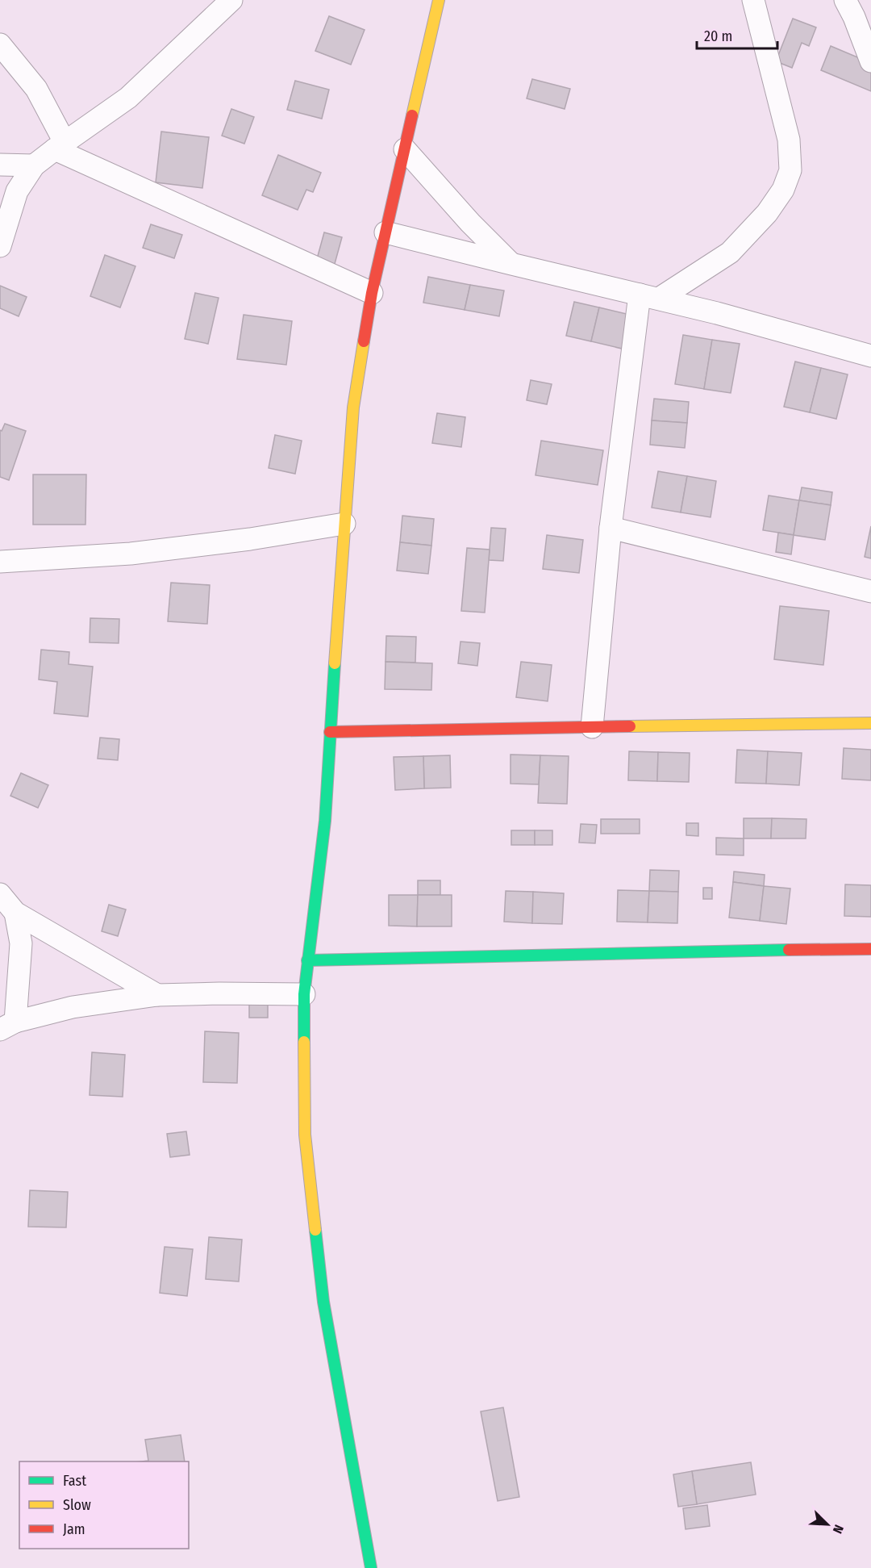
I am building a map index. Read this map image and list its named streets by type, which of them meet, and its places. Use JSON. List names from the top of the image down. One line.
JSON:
{"legend":["Fast","Slow","Jam"],"scale_bar":"20 m","north":"bottom right"}
